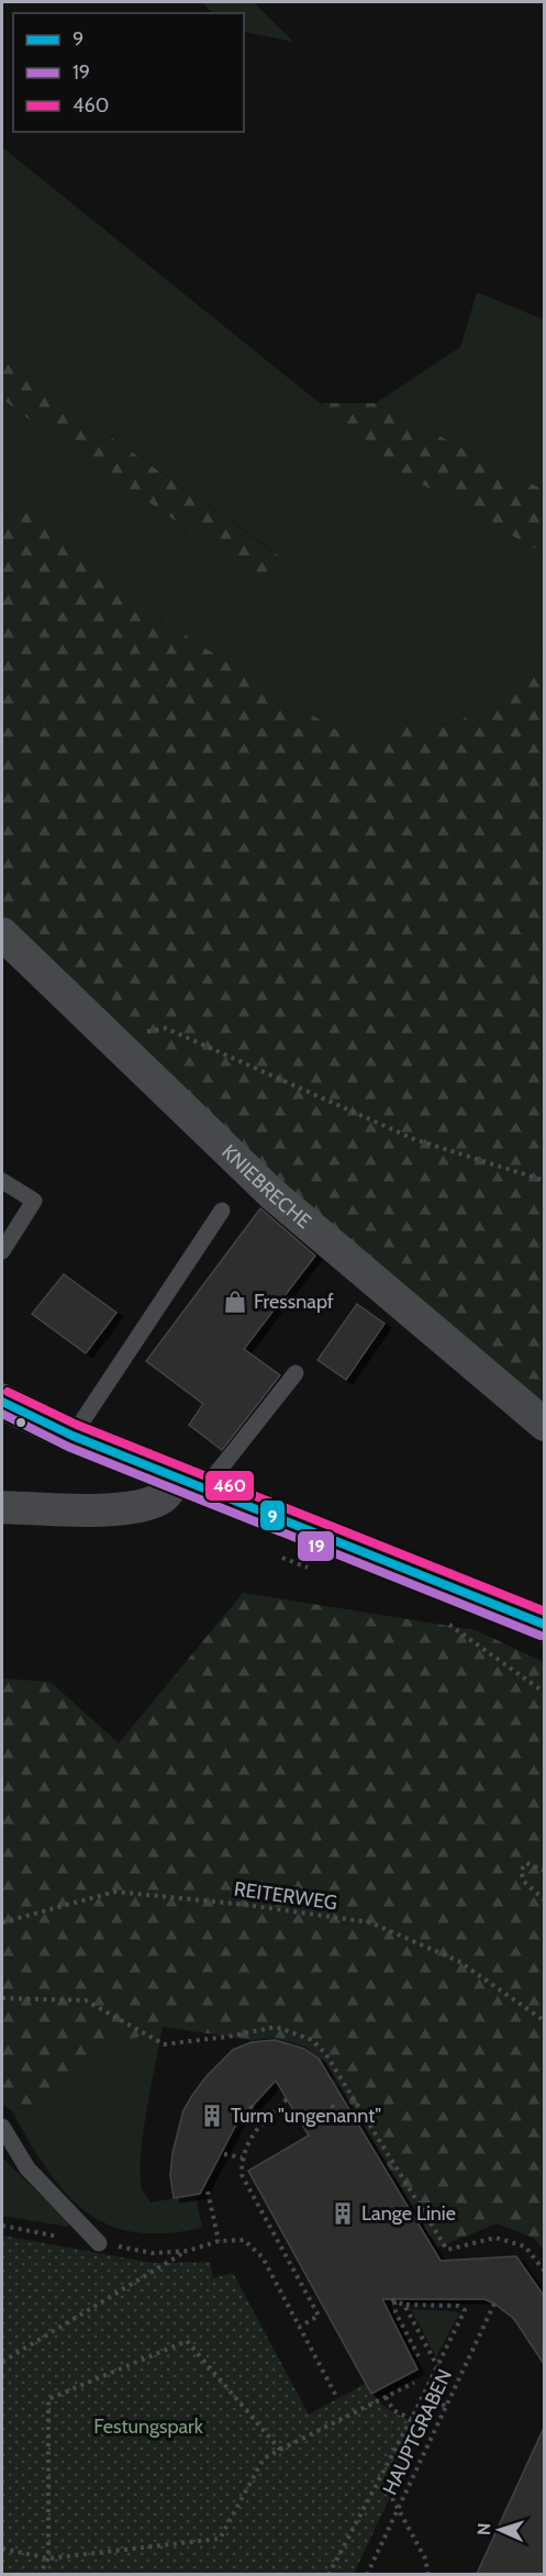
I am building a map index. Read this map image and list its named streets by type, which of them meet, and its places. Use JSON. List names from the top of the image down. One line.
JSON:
{"streets":{"street":["KNIEBRECHE"],"path":["REITERWEG","HAUPTGRABEN"]},"parks":["Festungspark"],"places":{"shop":["Fressnapf"],"building":["Turm \"ungenannt\"","Lange Linie"]},"lines":["transit line 460","transit line 9","transit line 19"],"legend":["9","19","460"],"north":"left"}
